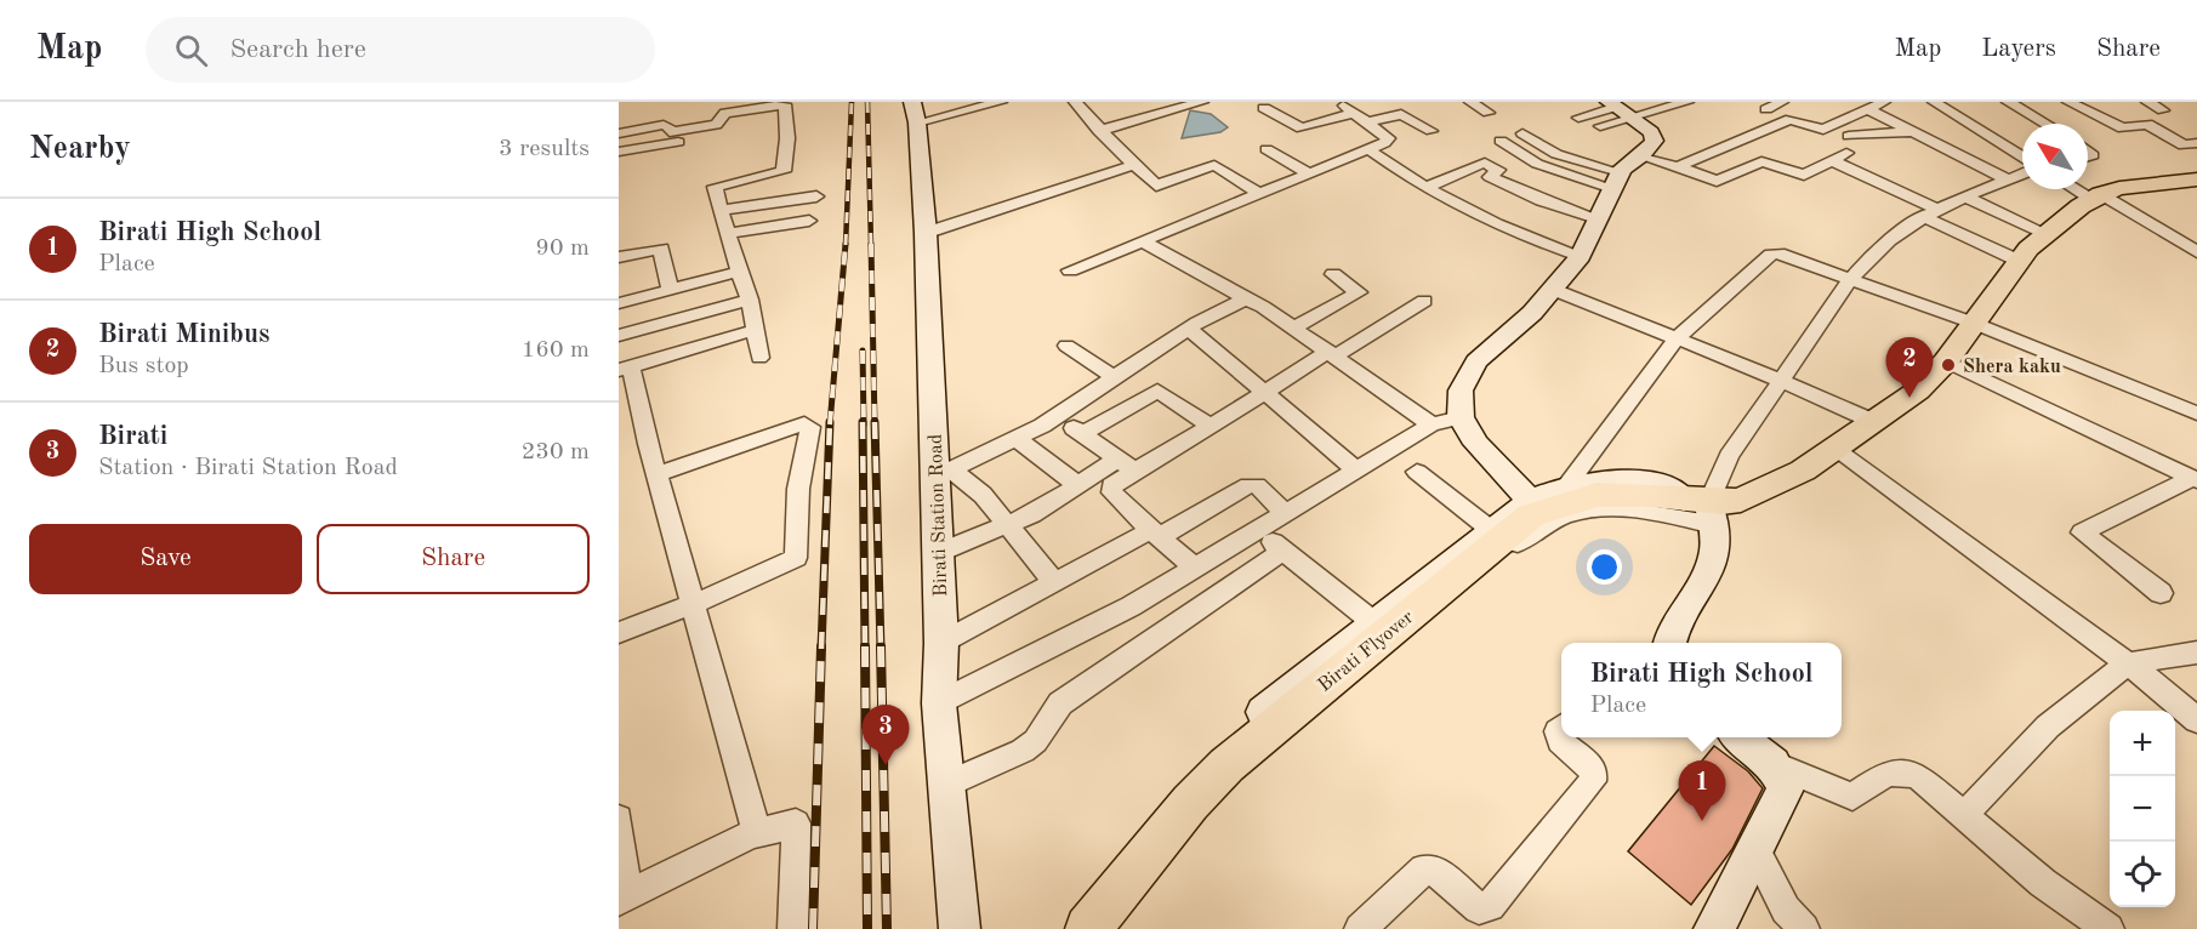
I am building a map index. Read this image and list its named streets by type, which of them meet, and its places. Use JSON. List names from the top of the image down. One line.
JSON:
{"streets":{"main road":["Birati Flyover"],"street":["Birati Station Road"]},"places":["Shera kaku"],"north":"top left","page":{"header":"Map","search":"Search here","nav":["Map","Layers","Share"],"heading":["Nearby","3 results"],"list":[{"mark":"1","name":"Birati High School","note":"Place","value":"90 m"},{"mark":"2","name":"Birati Minibus","note":"Bus stop","value":"160 m"},{"mark":"3","name":"Birati","note":"Station · Birati Station Road","value":"230 m"}],"pins":["2","3","1"],"buttons":["Save","Share"],"popup":["Birati High School","Place"],"map_buttons":["+","−"]}}
